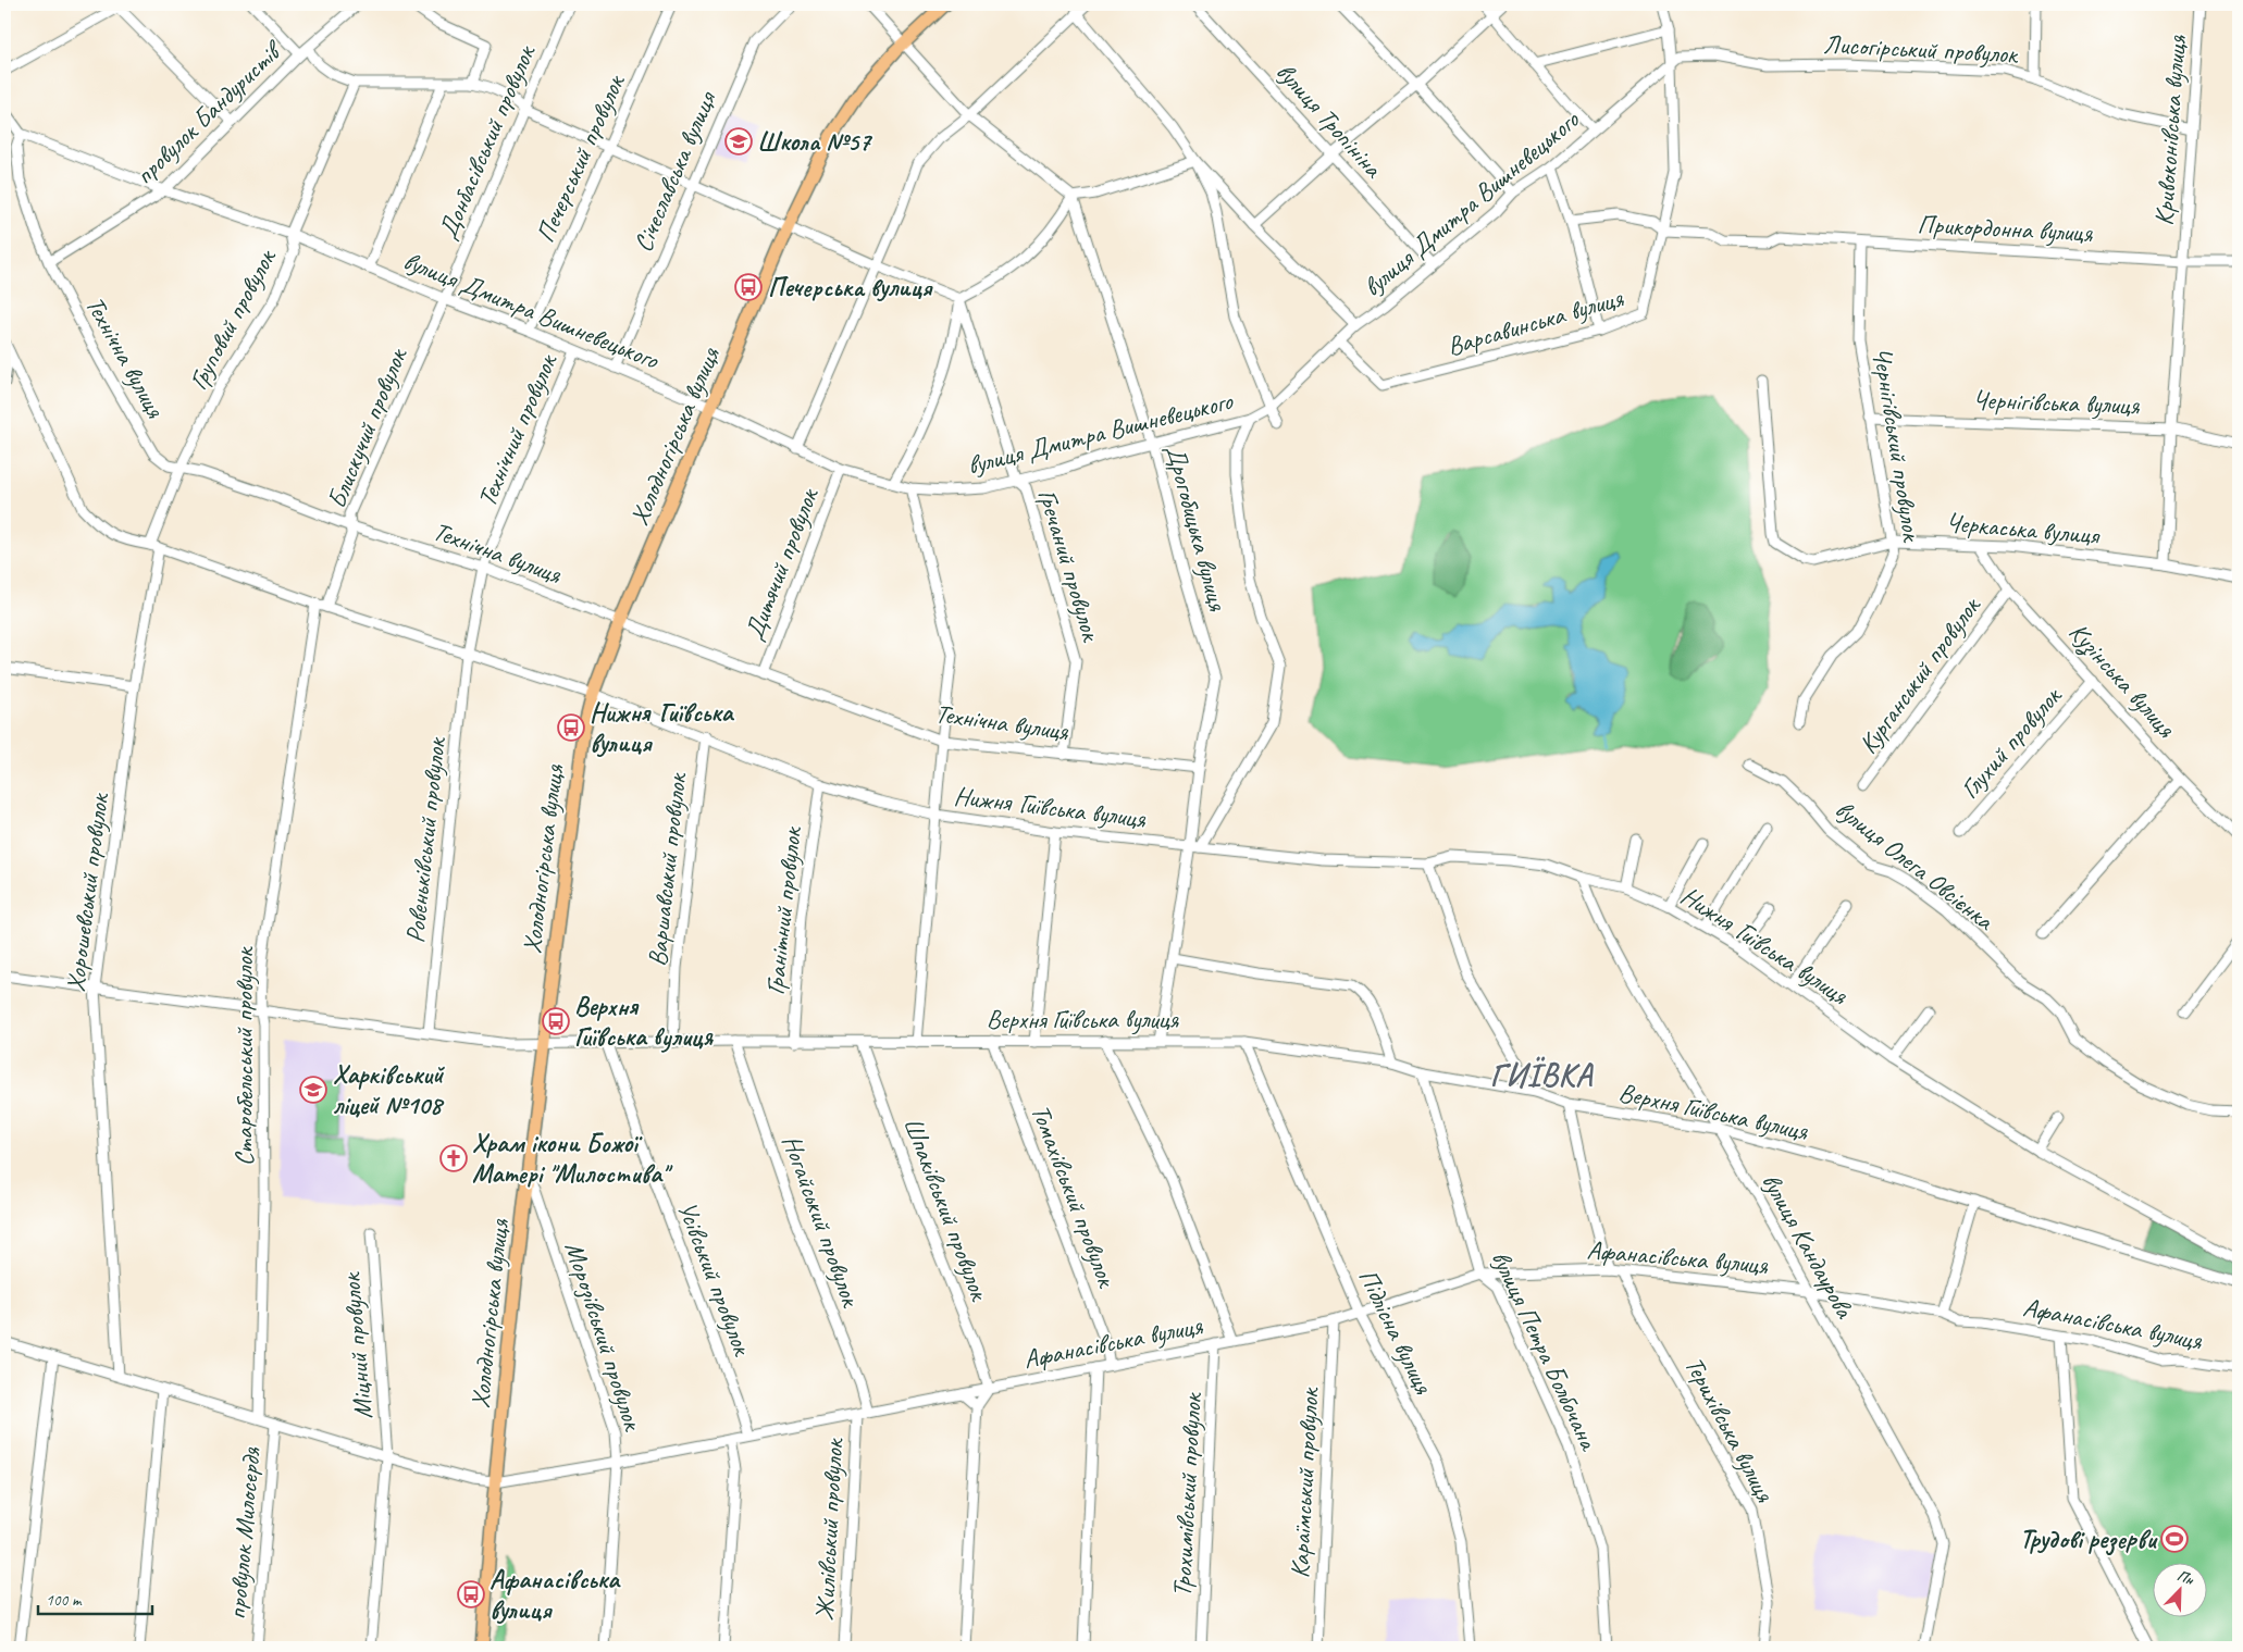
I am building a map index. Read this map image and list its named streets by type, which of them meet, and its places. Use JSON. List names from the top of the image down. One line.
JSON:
{"streets":{"main road":["Холодногірська вулиця"],"street":["Лисогірський провулок","провулок Бандуристів","вулиця Тропініна","Кривоконівська вулиця","Донбасівський провулок","Печерський провулок","Січеславська вулиця","вулиця Дмитра Вишневецького","Прикордонна вулиця","Груповий провулок","Варсавинська вулиця","Технічна вулиця","Чернігівська вулиця","Блискучий провулок","Технічний провулок","Чернігівський провулок","Дрогобицька вулиця","Черкаська вулиця","Дитячий провулок","Гречаний провулок","Курганський провулок","Кузінська вулиця","Глухий провулок","Нижня Гиївська вулиця","Ровеньківський провулок","вулиця Олега Овсієнка","Варшавський провулок","Хорошевський провулок","Гранітний провулок","Верхня Гиївська вулиця","Старобельський провулок","Томахівський провулок","Шпаківський провулок","Ногайський провулок","вулиця Кандаурова","Афанасівська вулиця","Усівський провулок","Підлісна вулиця","Морозівський провулок","Міцний провулок","вулиця Петра Болбочана","Терихівська вулиця","Караїмський провулок","Трохимівський провулок","Жилівський провулок","провулок Милосердя"]},"crossings":[["Лисогірський провулок","Кривоконівська вулиця"],["Лисогірський провулок","вулиця Дмитра Вишневецького"],["Лисогірський провулок","Варсавинська вулиця"],["провулок Бандуристів","вулиця Дмитра Вишневецького"],["провулок Бандуристів","Технічна вулиця"],["вулиця Тропініна","вулиця Дмитра Вишневецького"],["Кривоконівська вулиця","Прикордонна вулиця"],["Кривоконівська вулиця","Чернігівська вулиця"],["Кривоконівська вулиця","Черкаська вулиця"],["Донбасівський провулок","вулиця Дмитра Вишневецького"],["Донбасівський провулок","Блискучий провулок"],["Печерський провулок","вулиця Дмитра Вишневецького"],["Січеславська вулиця","вулиця Дмитра Вишневецького"],["вулиця Дмитра Вишневецького","Груповий провулок"],["вулиця Дмитра Вишневецького","Варсавинська вулиця"],["вулиця Дмитра Вишневецького","Технічна вулиця"],["вулиця Дмитра Вишневецького","Блискучий провулок"],["вулиця Дмитра Вишневецького","Технічний провулок"],["вулиця Дмитра Вишневецького","Холодногірська вулиця"],["вулиця Дмитра Вишневецького","Дрогобицька вулиця"],["вулиця Дмитра Вишневецького","Дитячий провулок"],["вулиця Дмитра Вишневецького","Гречаний провулок"],["Прикордонна вулиця","Варсавинська вулиця"],["Прикордонна вулиця","Чернігівський провулок"],["Груповий провулок","Технічна вулиця"],["Груповий провулок","Нижня Гиївська вулиця"],["Груповий провулок","Хорошевський провулок"],["Технічна вулиця","Блискучий провулок"],["Технічна вулиця","Технічний провулок"],["Технічна вулиця","Холодногірська вулиця"],["Технічна вулиця","Дрогобицька вулиця"],["Технічна вулиця","Дитячий провулок"],["Технічна вулиця","Гречаний провулок"],["Чернігівська вулиця","Чернігівський провулок"],["Блискучий провулок","Нижня Гиївська вулиця"],["Технічний провулок","Нижня Гиївська вулиця"],["Технічний провулок","Ровеньківський провулок"],["Холодногірська вулиця","Нижня Гиївська вулиця"],["Холодногірська вулиця","Верхня Гиївська вулиця"],["Холодногірська вулиця","Афанасівська вулиця"],["Холодногірська вулиця","Морозівський провулок"],["Чернігівський провулок","Черкаська вулиця"],["Дрогобицька вулиця","Нижня Гиївська вулиця"],["Дрогобицька вулиця","Верхня Гиївська вулиця"],["Черкаська вулиця","Кузінська вулиця"],["Курганський провулок","Кузінська вулиця"],["Кузінська вулиця","Глухий провулок"],["Нижня Гиївська вулиця","Ровеньківський провулок"],["Нижня Гиївська вулиця","Варшавський провулок"],["Нижня Гиївська вулиця","Хорошевський провулок"],["Нижня Гиївська вулиця","Гранітний провулок"],["Нижня Гиївська вулиця","Старобельський провулок"],["Нижня Гиївська вулиця","вулиця Кандаурова"],["Ровеньківський провулок","Верхня Гиївська вулиця"],["Варшавський провулок","Верхня Гиївська вулиця"],["Хорошевський провулок","Верхня Гиївська вулиця"],["Хорошевський провулок","Афанасівська вулиця"],["Гранітний провулок","Верхня Гиївська вулиця"],["Верхня Гиївська вулиця","Старобельський провулок"],["Верхня Гиївська вулиця","Томахівський провулок"],["Верхня Гиївська вулиця","Шпаківський провулок"],["Верхня Гиївська вулиця","Ногайський провулок"],["Верхня Гиївська вулиця","вулиця Кандаурова"],["Верхня Гиївська вулиця","Усівський провулок"],["Верхня Гиївська вулиця","Підлісна вулиця"],["Верхня Гиївська вулиця","вулиця Петра Болбочана"],["Старобельський провулок","Афанасівська вулиця"],["Томахівський провулок","Афанасівська вулиця"],["Шпаківський провулок","Афанасівська вулиця"],["Ногайський провулок","Афанасівська вулиця"],["вулиця Кандаурова","Афанасівська вулиця"],["Афанасівська вулиця","Усівський провулок"],["Афанасівська вулиця","Підлісна вулиця"],["Афанасівська вулиця","Морозівський провулок"],["Афанасівська вулиця","Міцний провулок"],["Афанасівська вулиця","вулиця Петра Болбочана"],["Афанасівська вулиця","Терихівська вулиця"],["Афанасівська вулиця","Караїмський провулок"],["Афанасівська вулиця","Трохимівський провулок"],["Афанасівська вулиця","Жилівський провулок"],["Афанасівська вулиця","провулок Милосердя"]],"districts":["ГИЇВКА"],"places":{"school or university":["Школа №57","Харківський ліцей №108"],"bus stop":["Печерська вулиця","Нижня Гиївська вулиця","Верхня Гиївська вулиця","Афанасівська вулиця"],"church":["Храм ікони Божої Матері \"Милостива\""],"sports":["Трудові резерви"]},"scale_bar":"100 m","north":"top right"}
